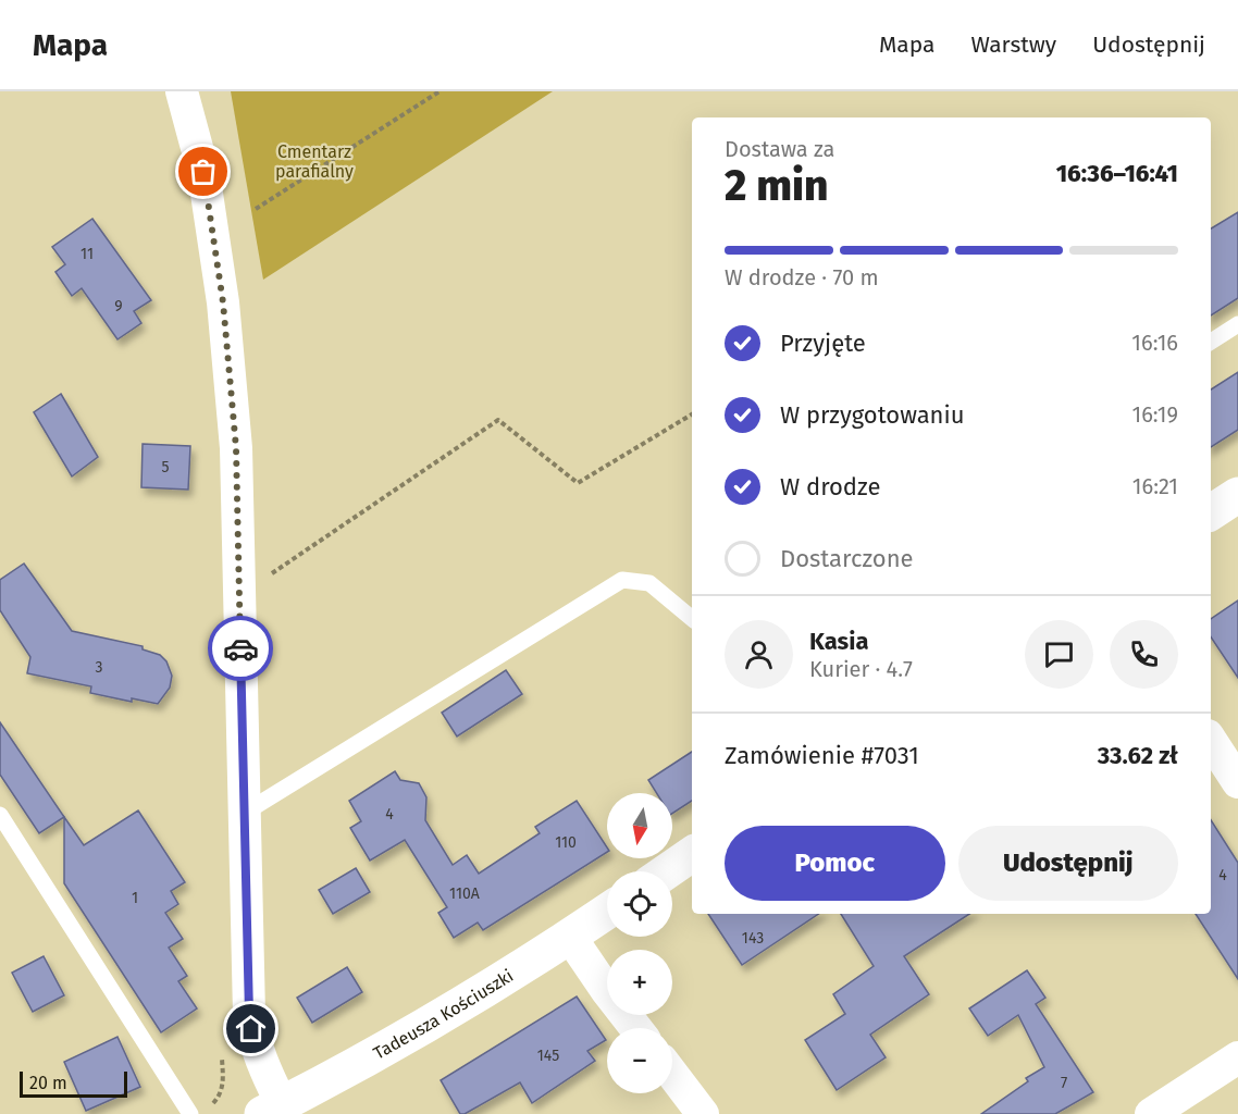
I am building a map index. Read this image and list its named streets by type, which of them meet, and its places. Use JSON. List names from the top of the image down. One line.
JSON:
{"streets":{"main road":["Tadeusza Kościuszki"]},"parks":["Cmentarz parafialny"],"house_numbers":["11","9","5","3","4","110","4","110A","1","143","145","7"],"scale_bar":"20 m","north":"bottom","page":{"header":"Mapa","nav":["Mapa","Warstwy","Udostępnij"],"heading":["2 min","Dostawa za","16:36–16:41"],"panel":["Kasia","Kurier · 4.7","Zamówienie #7031","33.62 zł"],"bar":"W drodze · 70 m","list":[["Przyjęte","16:16"],["W przygotowaniu","16:19"],["W drodze","16:21"],"Dostarczone"],"map_buttons":["+","−"],"buttons":["Pomoc","Udostępnij"],"scale":"20 m"}}
